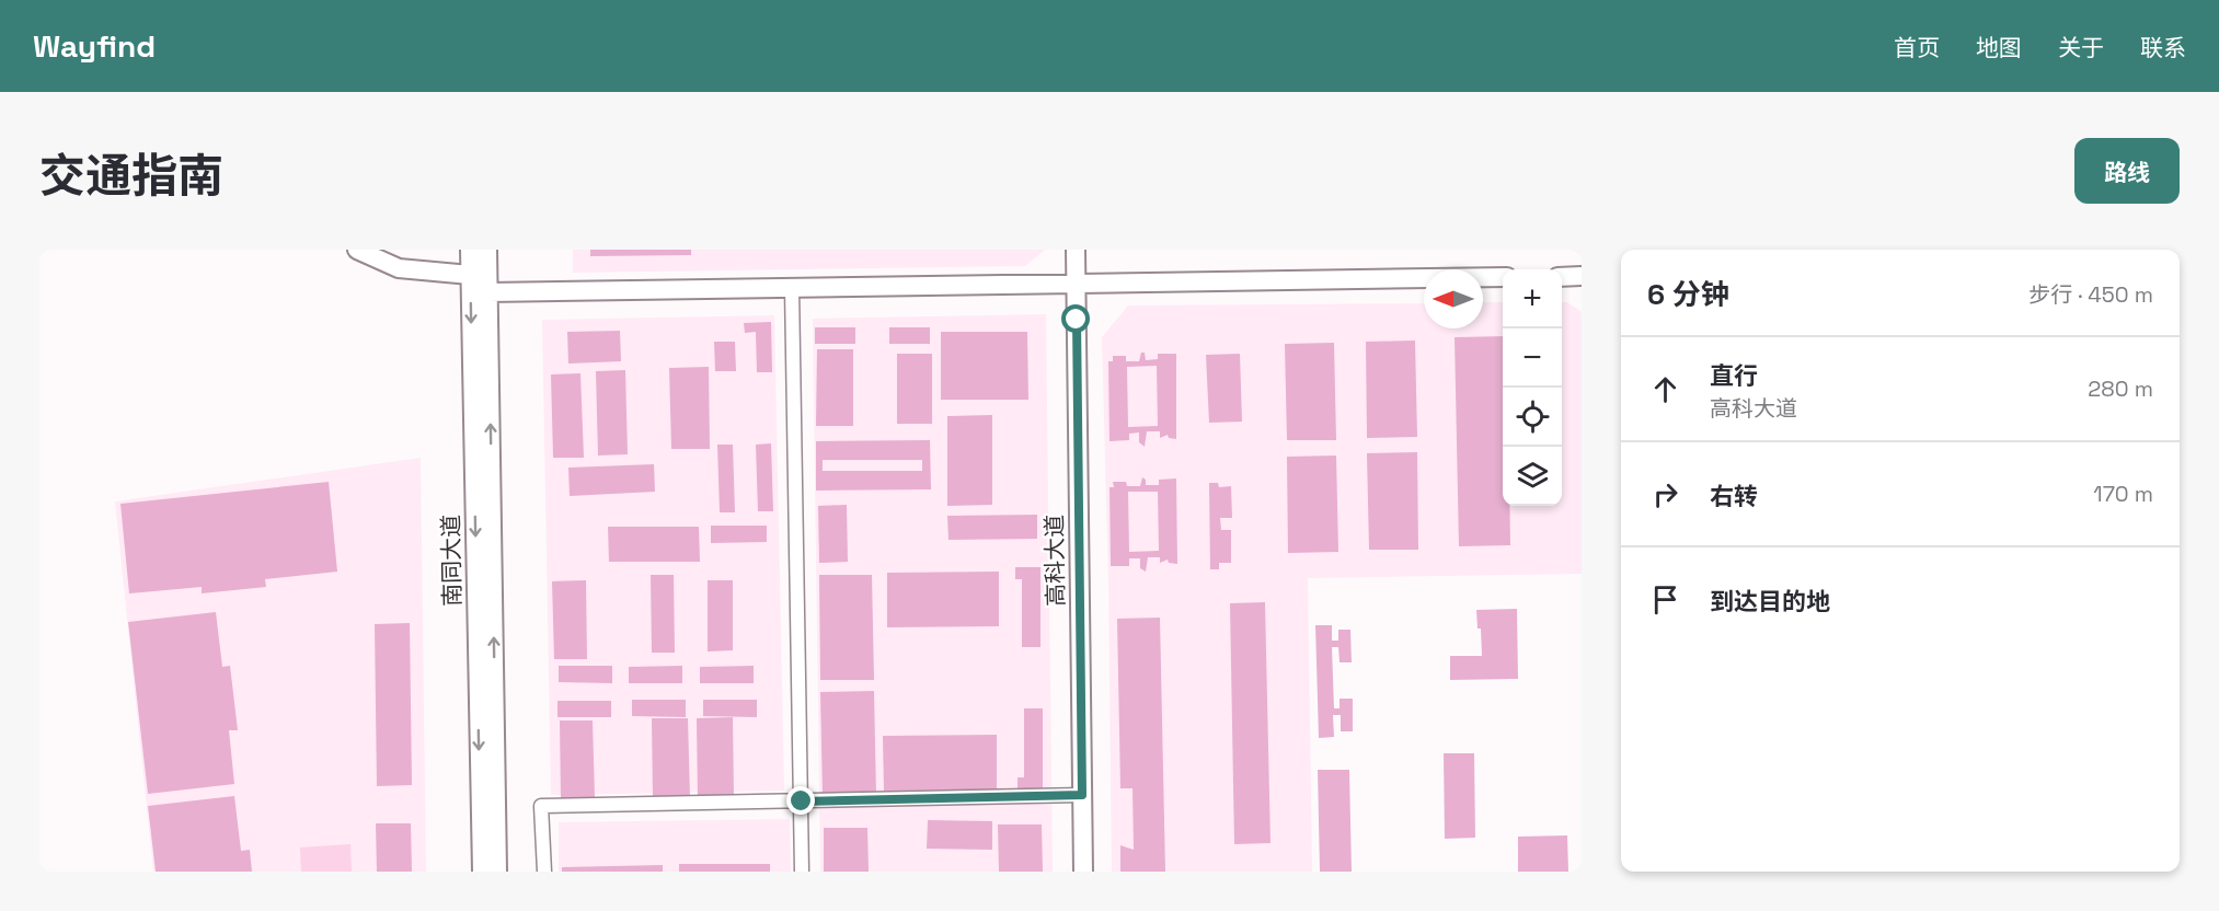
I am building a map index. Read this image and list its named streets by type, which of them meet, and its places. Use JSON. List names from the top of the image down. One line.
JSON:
{"streets":{"street":["南同大道","高科大道"]},"north":"left","page":{"header":"Wayfind","nav":["首页","地图","关于","联系"],"title":"交通指南","buttons":"路线","heading":["6 分钟","步行 · 450 m"],"map_buttons":["+","−"],"list":[["直行","高科大道","280 m"],["右转","170 m"],"到达目的地"]}}
